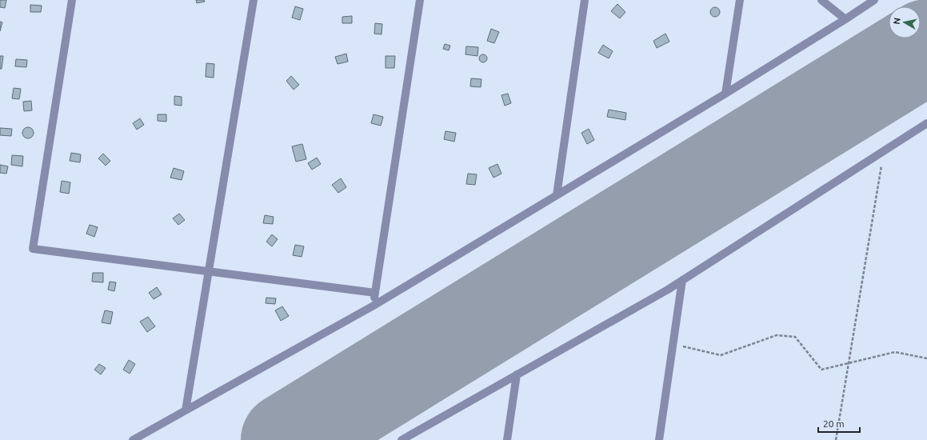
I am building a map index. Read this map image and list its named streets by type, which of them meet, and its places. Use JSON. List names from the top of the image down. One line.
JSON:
{"scale_bar":"20 m","north":"left"}
